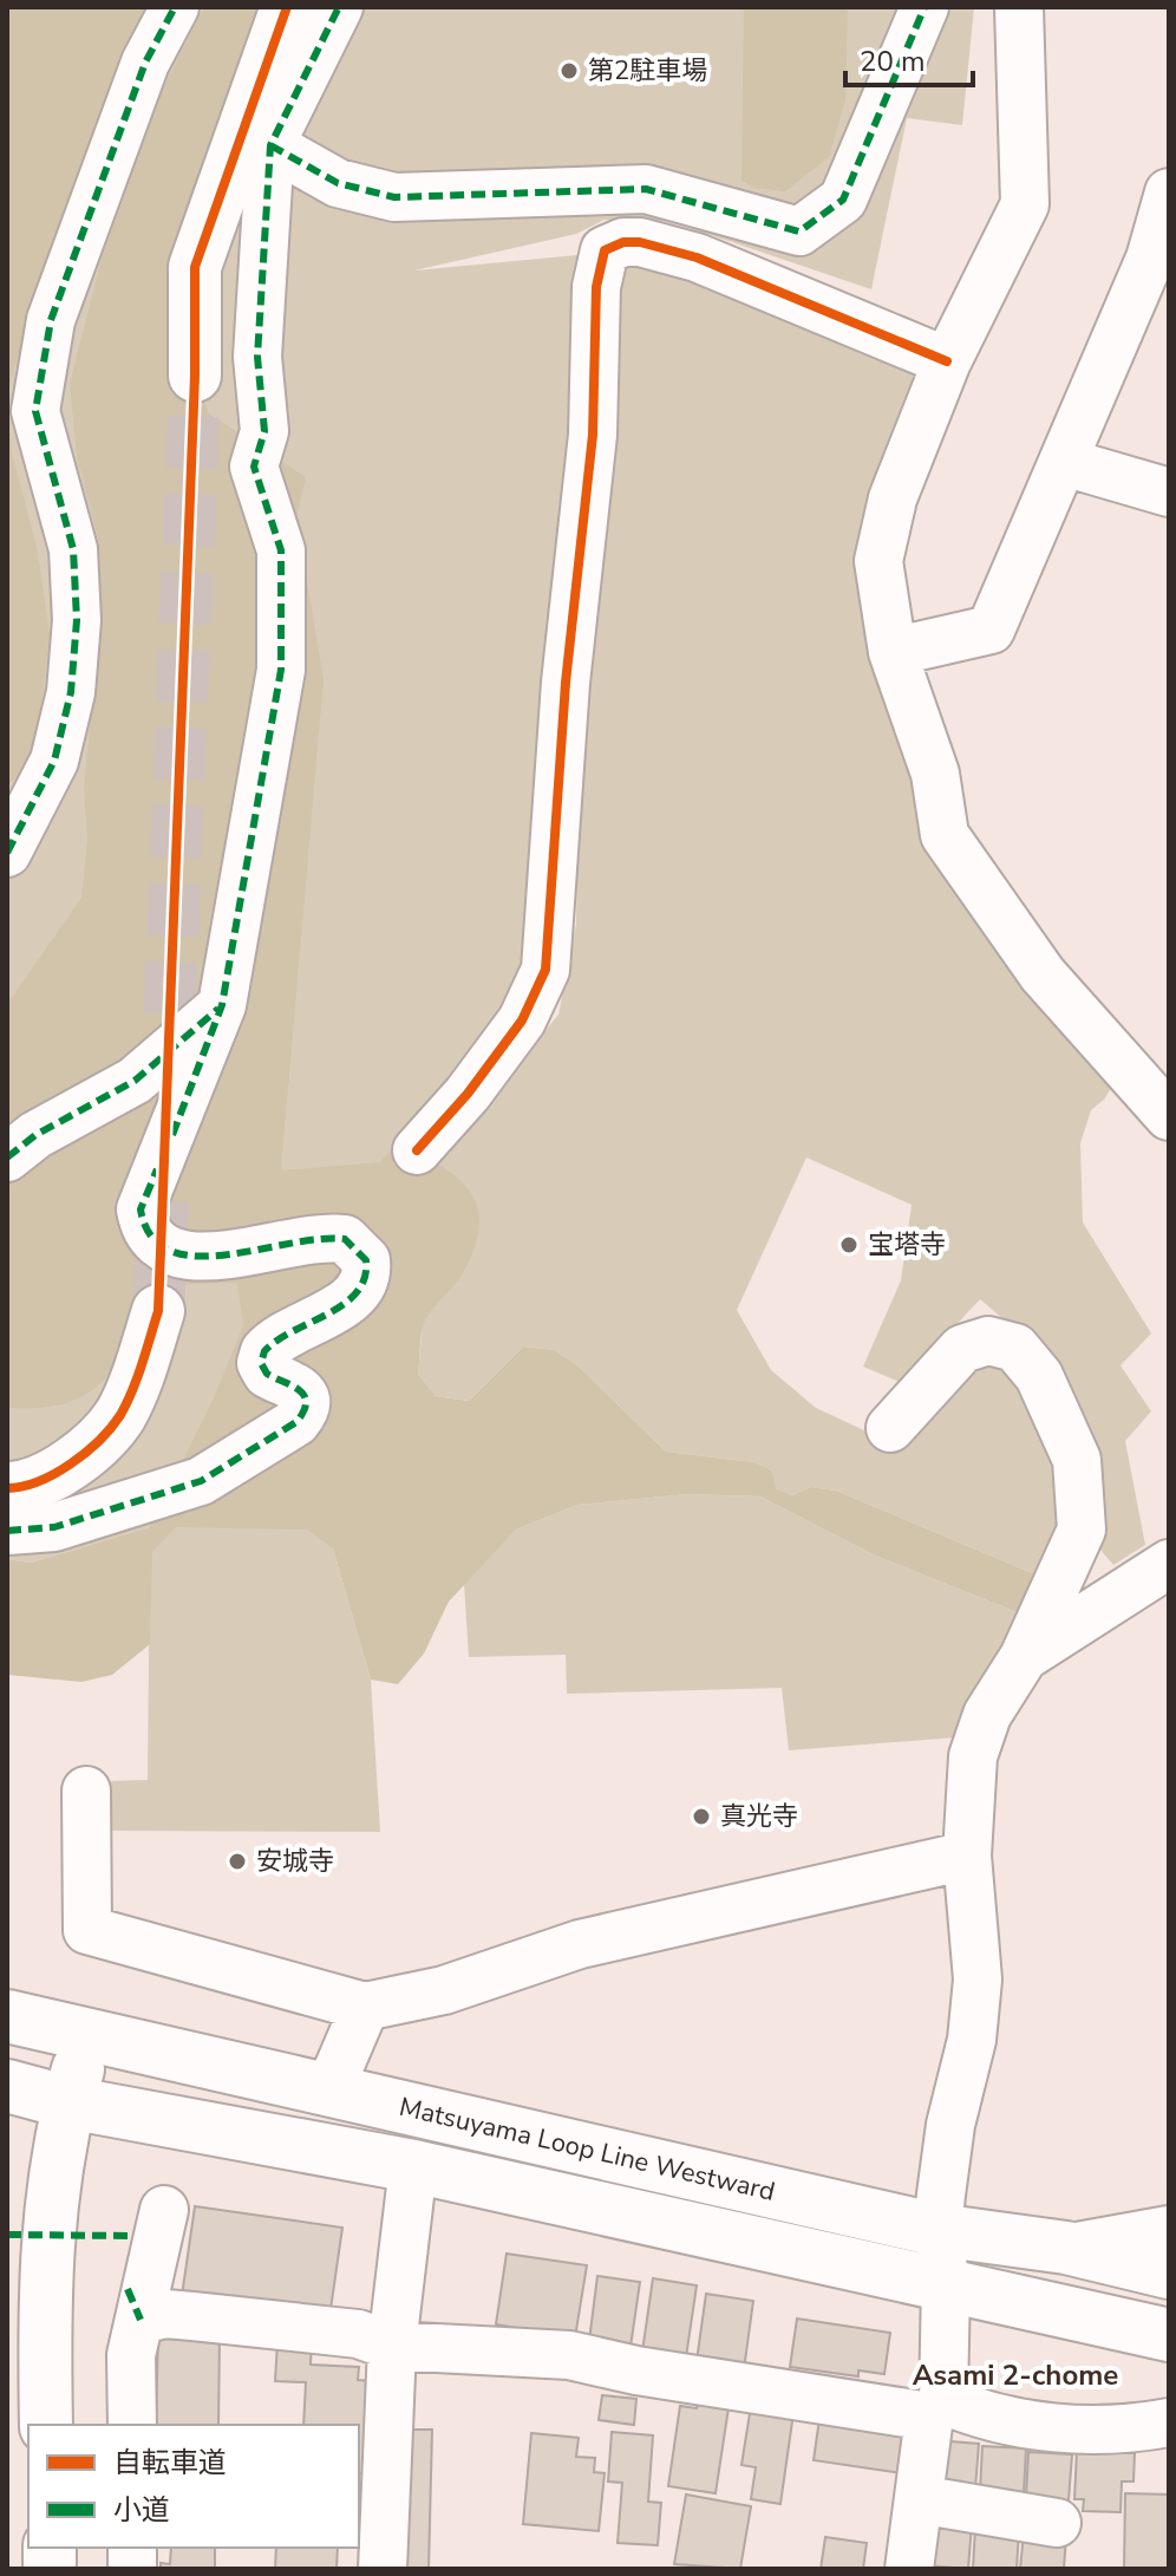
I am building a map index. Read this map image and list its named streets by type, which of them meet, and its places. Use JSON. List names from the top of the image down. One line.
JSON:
{"streets":{"street":["Matsuyama Loop Line Westward"]},"districts":["Asami 2-chome"],"places":["第2駐車場","宝塔寺","真光寺","安城寺"],"legend":["自転車道","小道"],"scale_bar":"20 m"}
